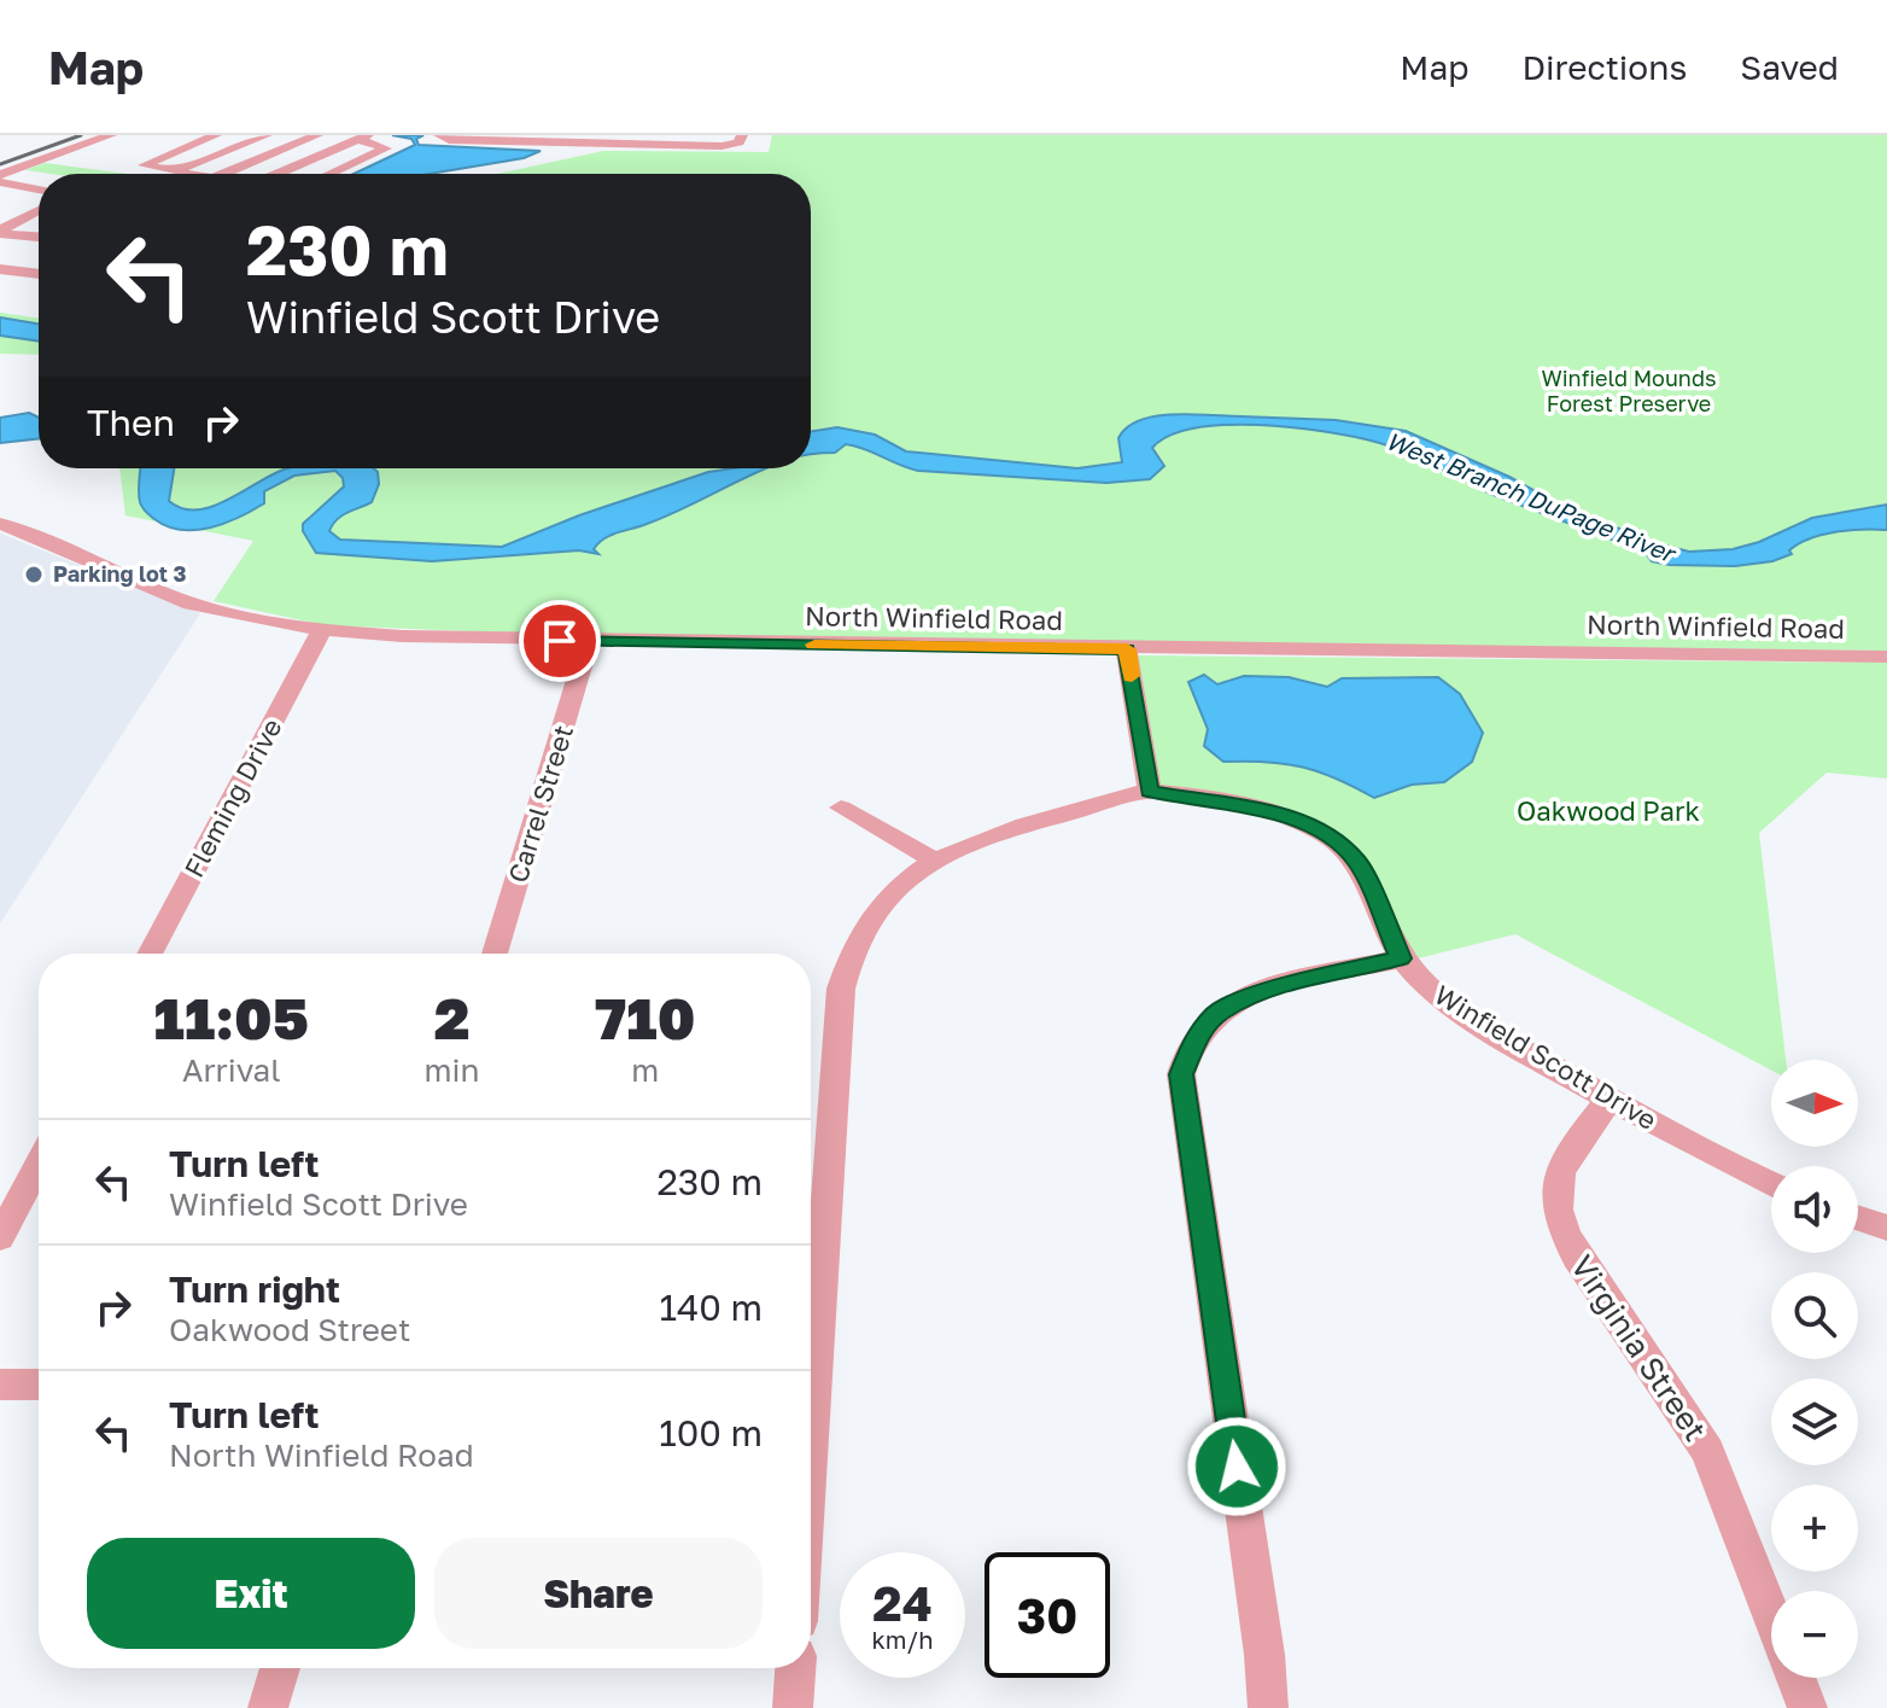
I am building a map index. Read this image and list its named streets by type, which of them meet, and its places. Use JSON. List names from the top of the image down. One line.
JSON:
{"streets":{"street":["North Winfield Road","Fleming Drive","Carrel Street","Winfield Scott Drive","Virginia Street"]},"crossings":[["North Winfield Road","Fleming Drive"],["North Winfield Road","Carrel Street"],["Winfield Scott Drive","Virginia Street"]],"water":["West Branch DuPage River"],"parks":["Winfield Mounds Forest Preserve","Oakwood Park"],"places":["Parking lot 3"],"north":"right","page":{"header":"Map","nav":["Map","Directions","Saved"],"turn":["230 m","Winfield Scott Drive"],"then":"Then","eta":["11:05","Arrival","2","min","710","m"],"map_buttons":["+","−"],"list":[{"name":"Turn left","note":"Winfield Scott Drive","value":"230 m"},{"name":"Turn right","note":"Oakwood Street","value":"140 m"},{"name":"Turn left","note":"North Winfield Road","value":"100 m"}],"buttons":["Exit","Share"],"speed":"24 km/h","limit":"30"}}
